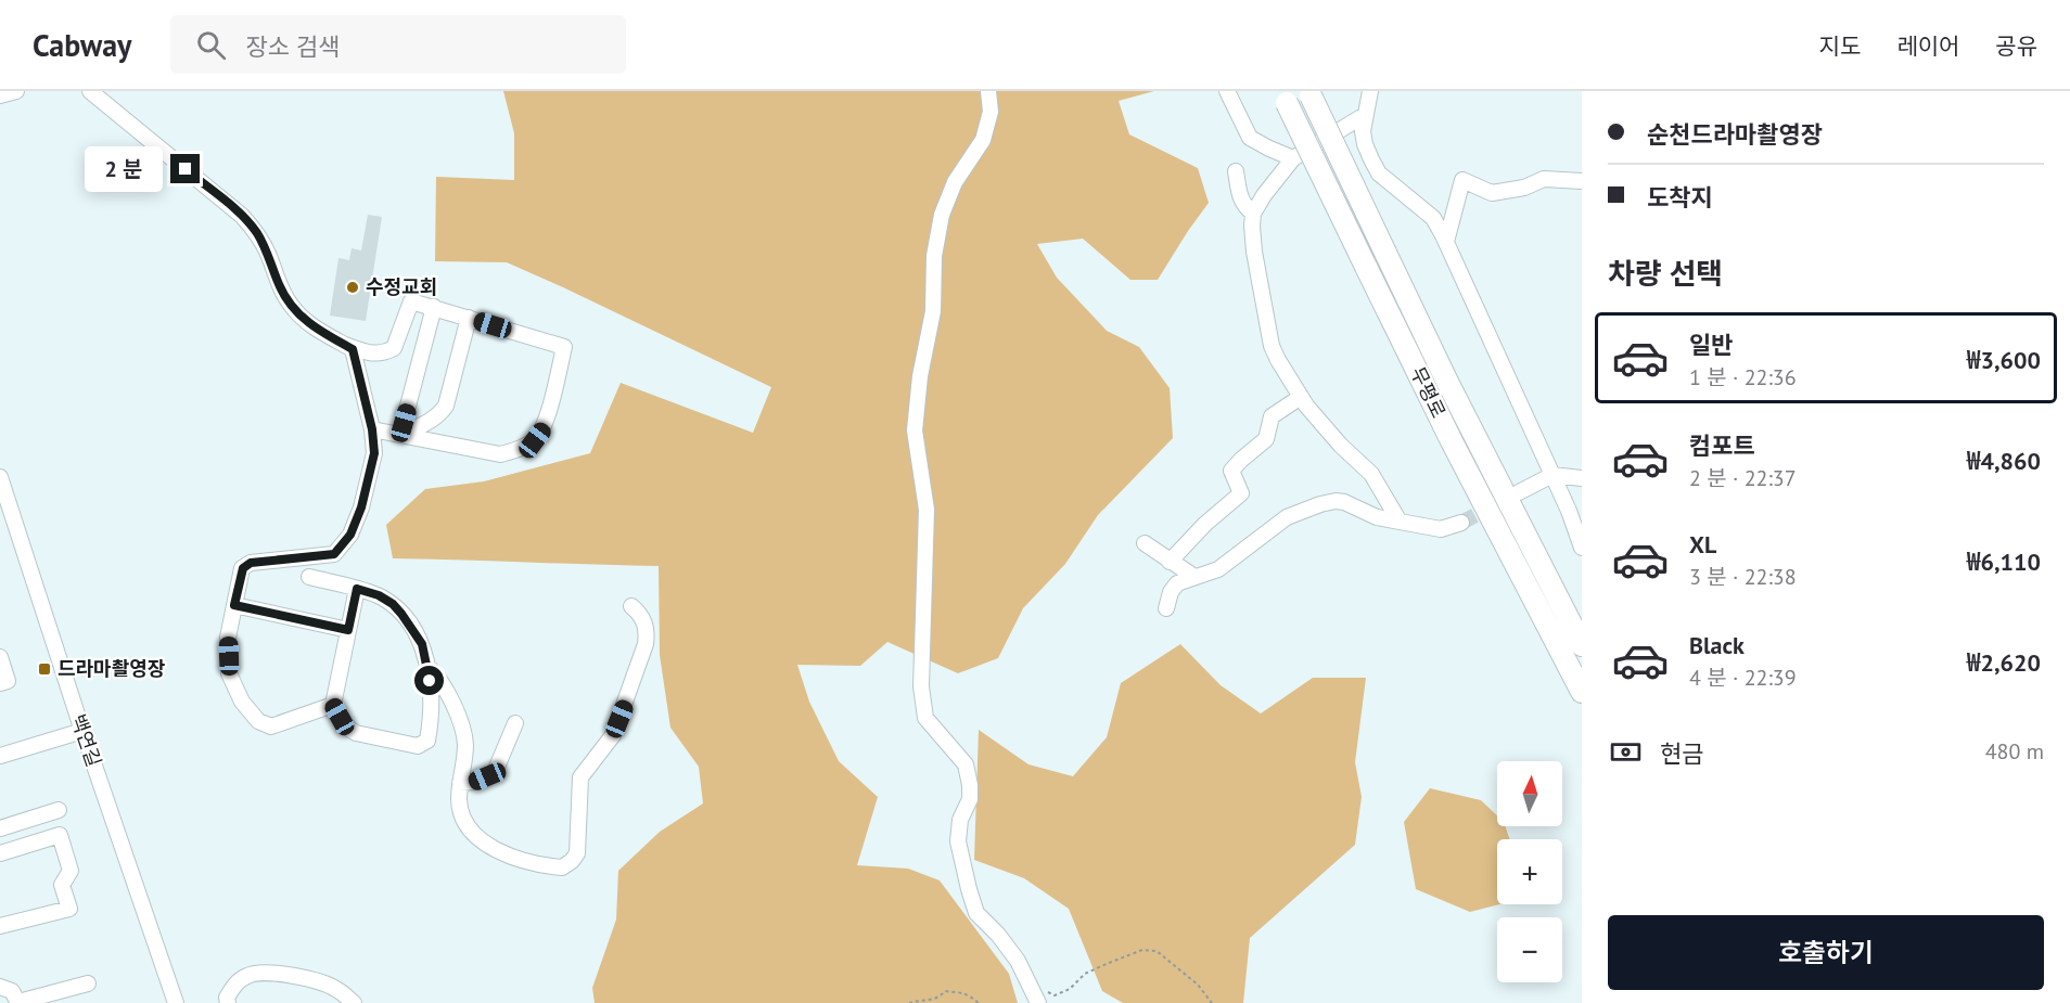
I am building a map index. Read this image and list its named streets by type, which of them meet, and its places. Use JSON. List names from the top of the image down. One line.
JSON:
{"streets":{"highway":["무평로"],"street":["백연길"]},"places":{"other":["수정교회"],"transit":["드라마촬영장"]},"north":"top","page":{"header":"Cabway","search":"장소 검색","nav":["지도","레이어","공유"],"banner":["순천드라마촬영장","도착지"],"bubble":"2 분","heading":"차량 선택","list":[{"name":"일반","note":"1 분 · 22:36","value":"₩3,600"},{"name":"컴포트","note":"2 분 · 22:37","value":"₩4,860"},{"name":"XL","note":"3 분 · 22:38","value":"₩6,110"},{"name":"Black","note":"4 분 · 22:39","value":"₩2,620"}],"pay":["현금","480 m"],"map_buttons":["+","−"],"buttons":"호출하기"}}
